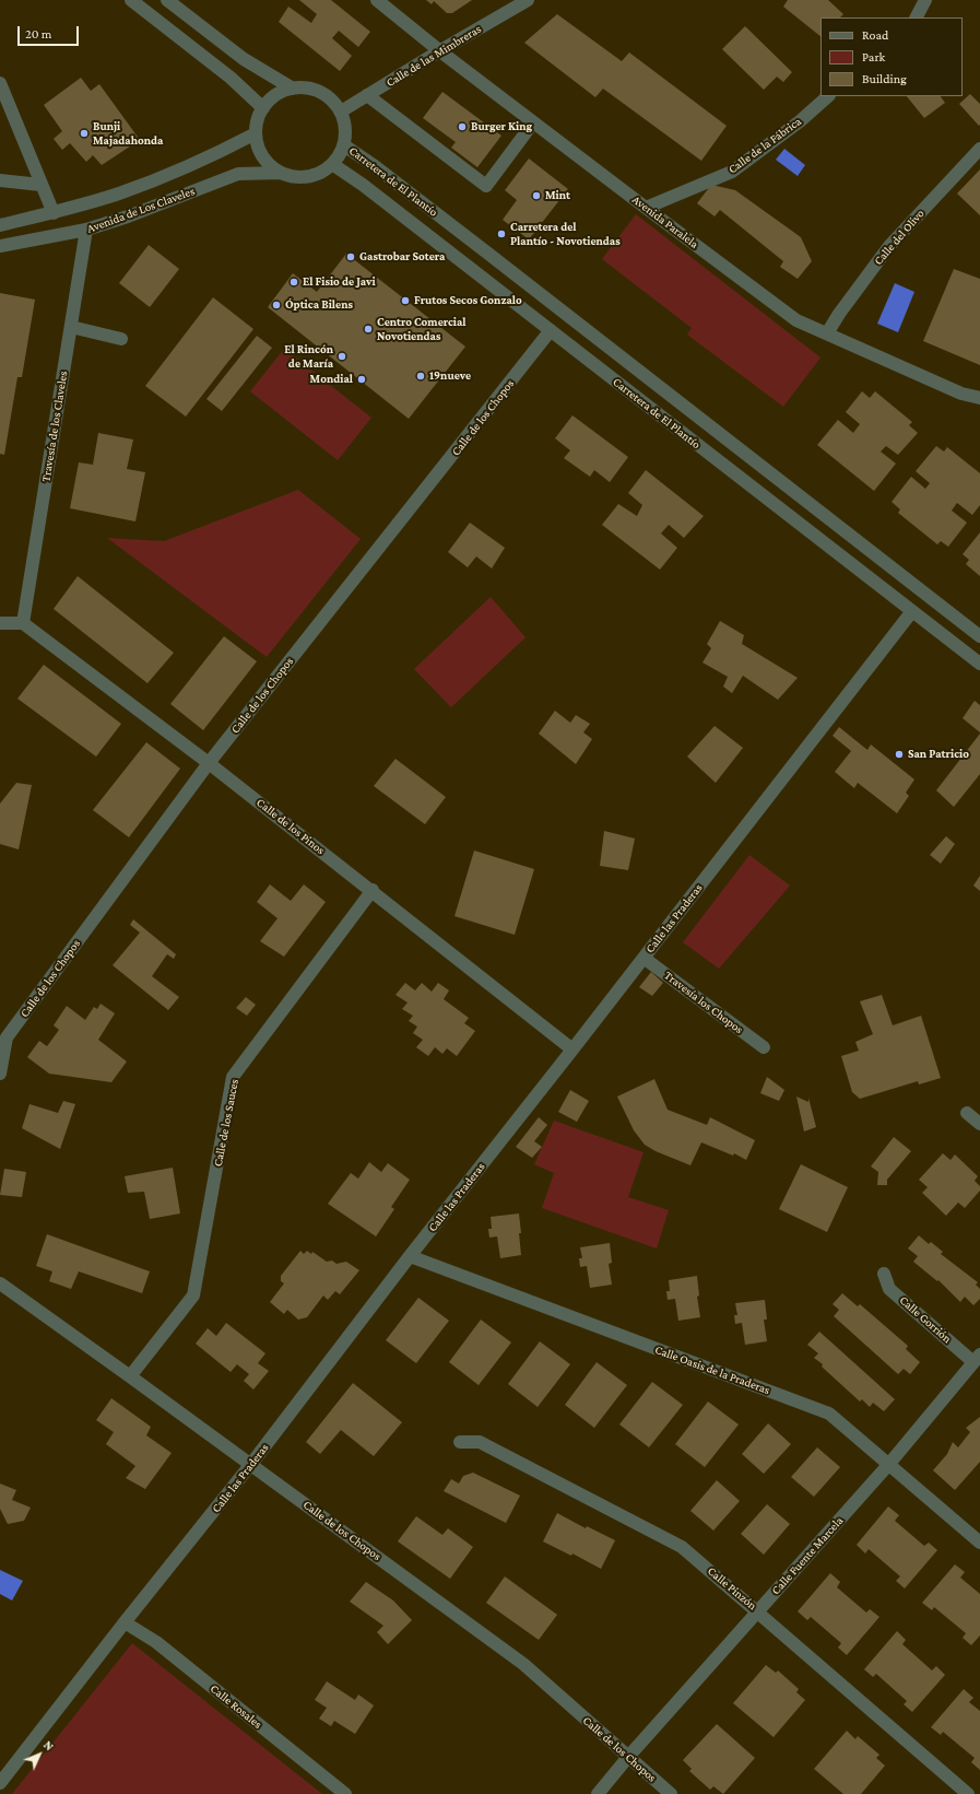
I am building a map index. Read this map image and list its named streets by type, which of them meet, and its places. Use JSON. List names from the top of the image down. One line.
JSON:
{"streets":{"street":["Calle de las Mimbreras","Calle de la Fábrica","Carretera de El Plantío","Avenida de Los Claveles","Avenida Paralela","Calle del Olivo","Calle de los Chopos","Travesía de los Claveles","Calle de los Pinos","Calle las Praderas","Travesía los Chopos","Calle de los Sauces","Calle Gorrión","Calle Oasis de la Praderas","Calle Fuente Marcela","Calle Pinzón","Calle Rosales"]},"crossings":[["Calle de las Mimbreras","Carretera de El Plantío"],["Calle de las Mimbreras","Avenida de Los Claveles"],["Calle de las Mimbreras","Avenida Paralela"],["Calle de la Fábrica","Avenida Paralela"],["Carretera de El Plantío","Avenida de Los Claveles"],["Carretera de El Plantío","Calle de los Chopos"],["Carretera de El Plantío","Calle las Praderas"],["Avenida de Los Claveles","Travesía de los Claveles"],["Avenida Paralela","Calle del Olivo"],["Calle de los Chopos","Calle de los Pinos"],["Calle de los Chopos","Calle las Praderas"],["Calle de los Chopos","Calle de los Sauces"],["Calle de los Chopos","Calle Fuente Marcela"],["Travesía de los Claveles","Calle de los Pinos"],["Calle de los Pinos","Calle las Praderas"],["Calle de los Pinos","Calle de los Sauces"],["Calle las Praderas","Travesía los Chopos"],["Calle las Praderas","Calle Oasis de la Praderas"],["Calle las Praderas","Calle Rosales"],["Calle Gorrión","Calle Fuente Marcela"],["Calle Oasis de la Praderas","Calle Fuente Marcela"],["Calle Fuente Marcela","Calle Pinzón"]],"places":["Burger King","Bunji Majadahonda","Mint","Carretera del Plantío - Novotiendas","Gastrobar Sotera","El Fisio de Javi","Frutos Secos Gonzalo","Óptica Bilens","Centro Comercial Novotiendas","El Rincón de María","19nueve","Mondial","San Patricio"],"legend":["Road","Park","Building"],"scale_bar":"20 m","north":"top right"}
